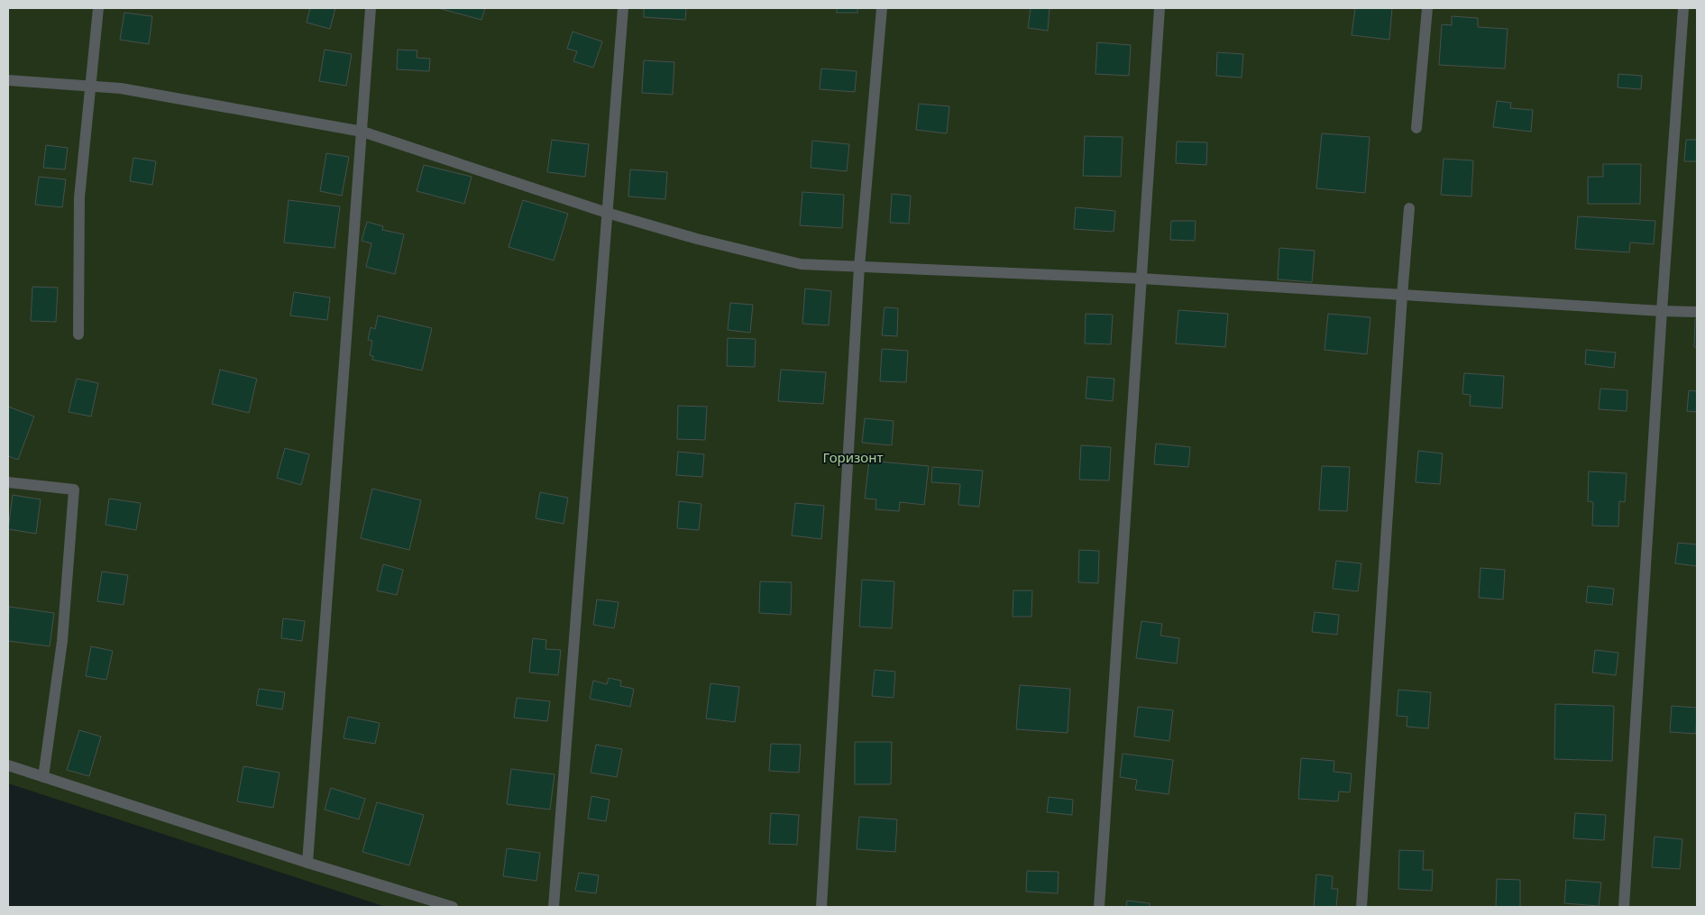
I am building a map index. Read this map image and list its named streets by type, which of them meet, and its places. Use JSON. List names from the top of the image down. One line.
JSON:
{"parks":["Горизонт"]}
